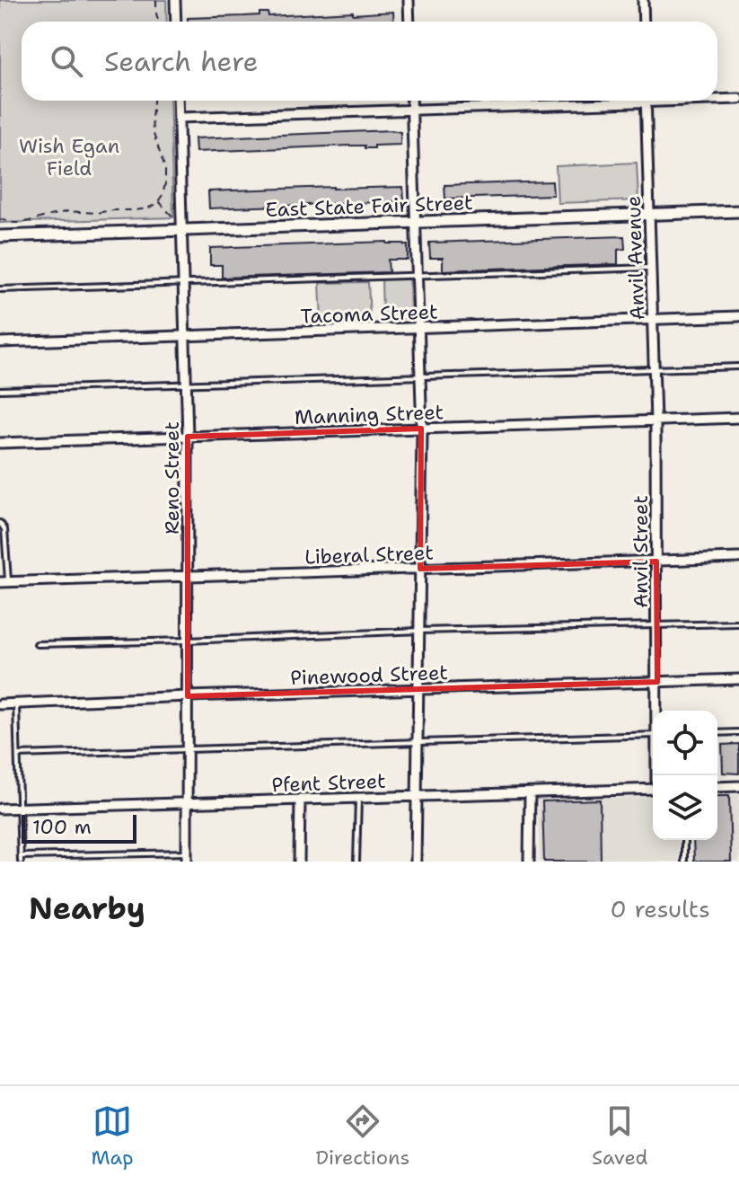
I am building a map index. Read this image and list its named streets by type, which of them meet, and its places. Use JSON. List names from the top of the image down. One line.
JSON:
{"streets":{"street":["East State Fair Street","Anvil Avenue","Tacoma Street","Manning Street","Reno Street","Anvil Street","Liberal Street","Pinewood Street","Pfent Street"]},"crossings":[["East State Fair Street","Anvil Avenue"],["East State Fair Street","Reno Street"],["Anvil Avenue","Tacoma Street"],["Anvil Avenue","Manning Street"],["Anvil Avenue","Anvil Street"],["Tacoma Street","Reno Street"],["Manning Street","Reno Street"],["Manning Street","Anvil Street"],["Reno Street","Liberal Street"],["Reno Street","Pinewood Street"],["Reno Street","Pfent Street"],["Anvil Street","Liberal Street"],["Anvil Street","Pinewood Street"]],"parks":["Wish Egan Field"],"scale_bar":"100 m","page":{"search":"Search here","scale":"100 m","heading":["Nearby","0 results"],"nav":["Map","Directions","Saved"]}}
